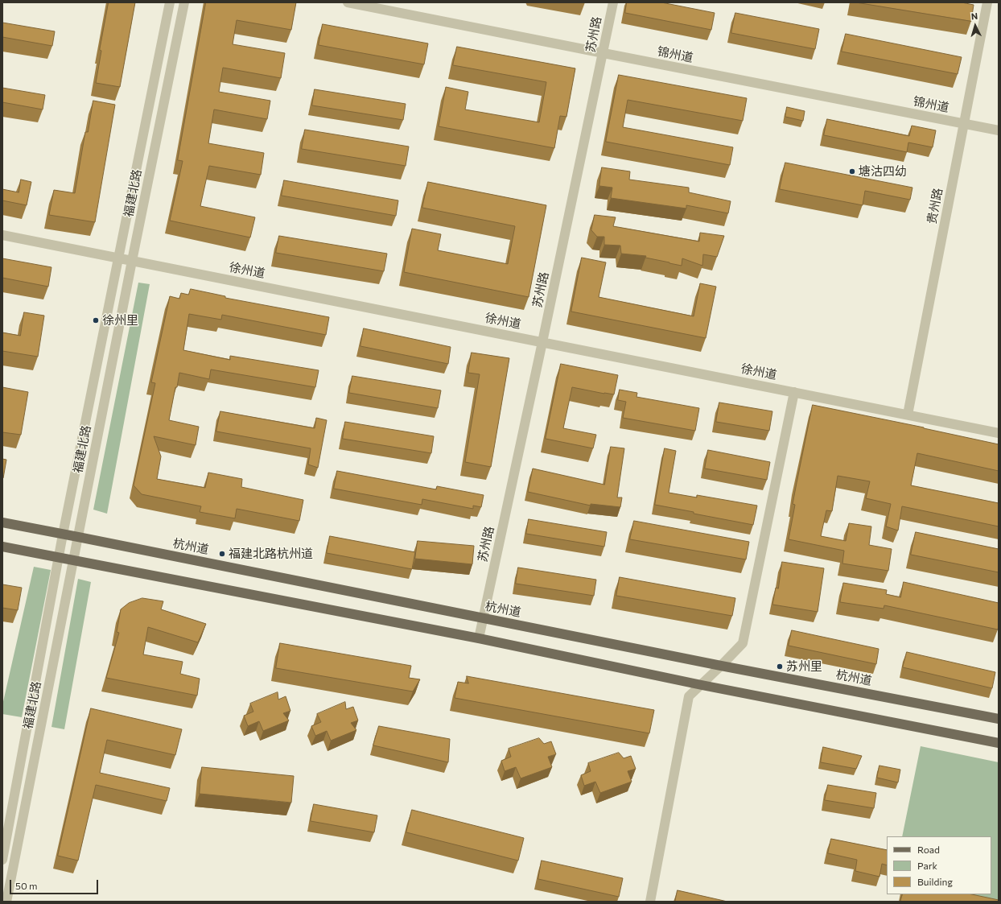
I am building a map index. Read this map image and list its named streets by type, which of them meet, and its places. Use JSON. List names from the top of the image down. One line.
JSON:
{"streets":{"main road":["杭州道"],"street":["苏州路","锦州道","福建北路","贵州路","徐州道"]},"crossings":[["苏州路","锦州道"],["苏州路","徐州道"],["苏州路","杭州道"],["锦州道","贵州路"],["福建北路","徐州道"],["福建北路","杭州道"],["贵州路","徐州道"]],"places":["塘沽四幼","徐州里","福建北路杭州道","苏州里"],"legend":["Road","Park","Building"],"scale_bar":"50 m","north":"top"}
